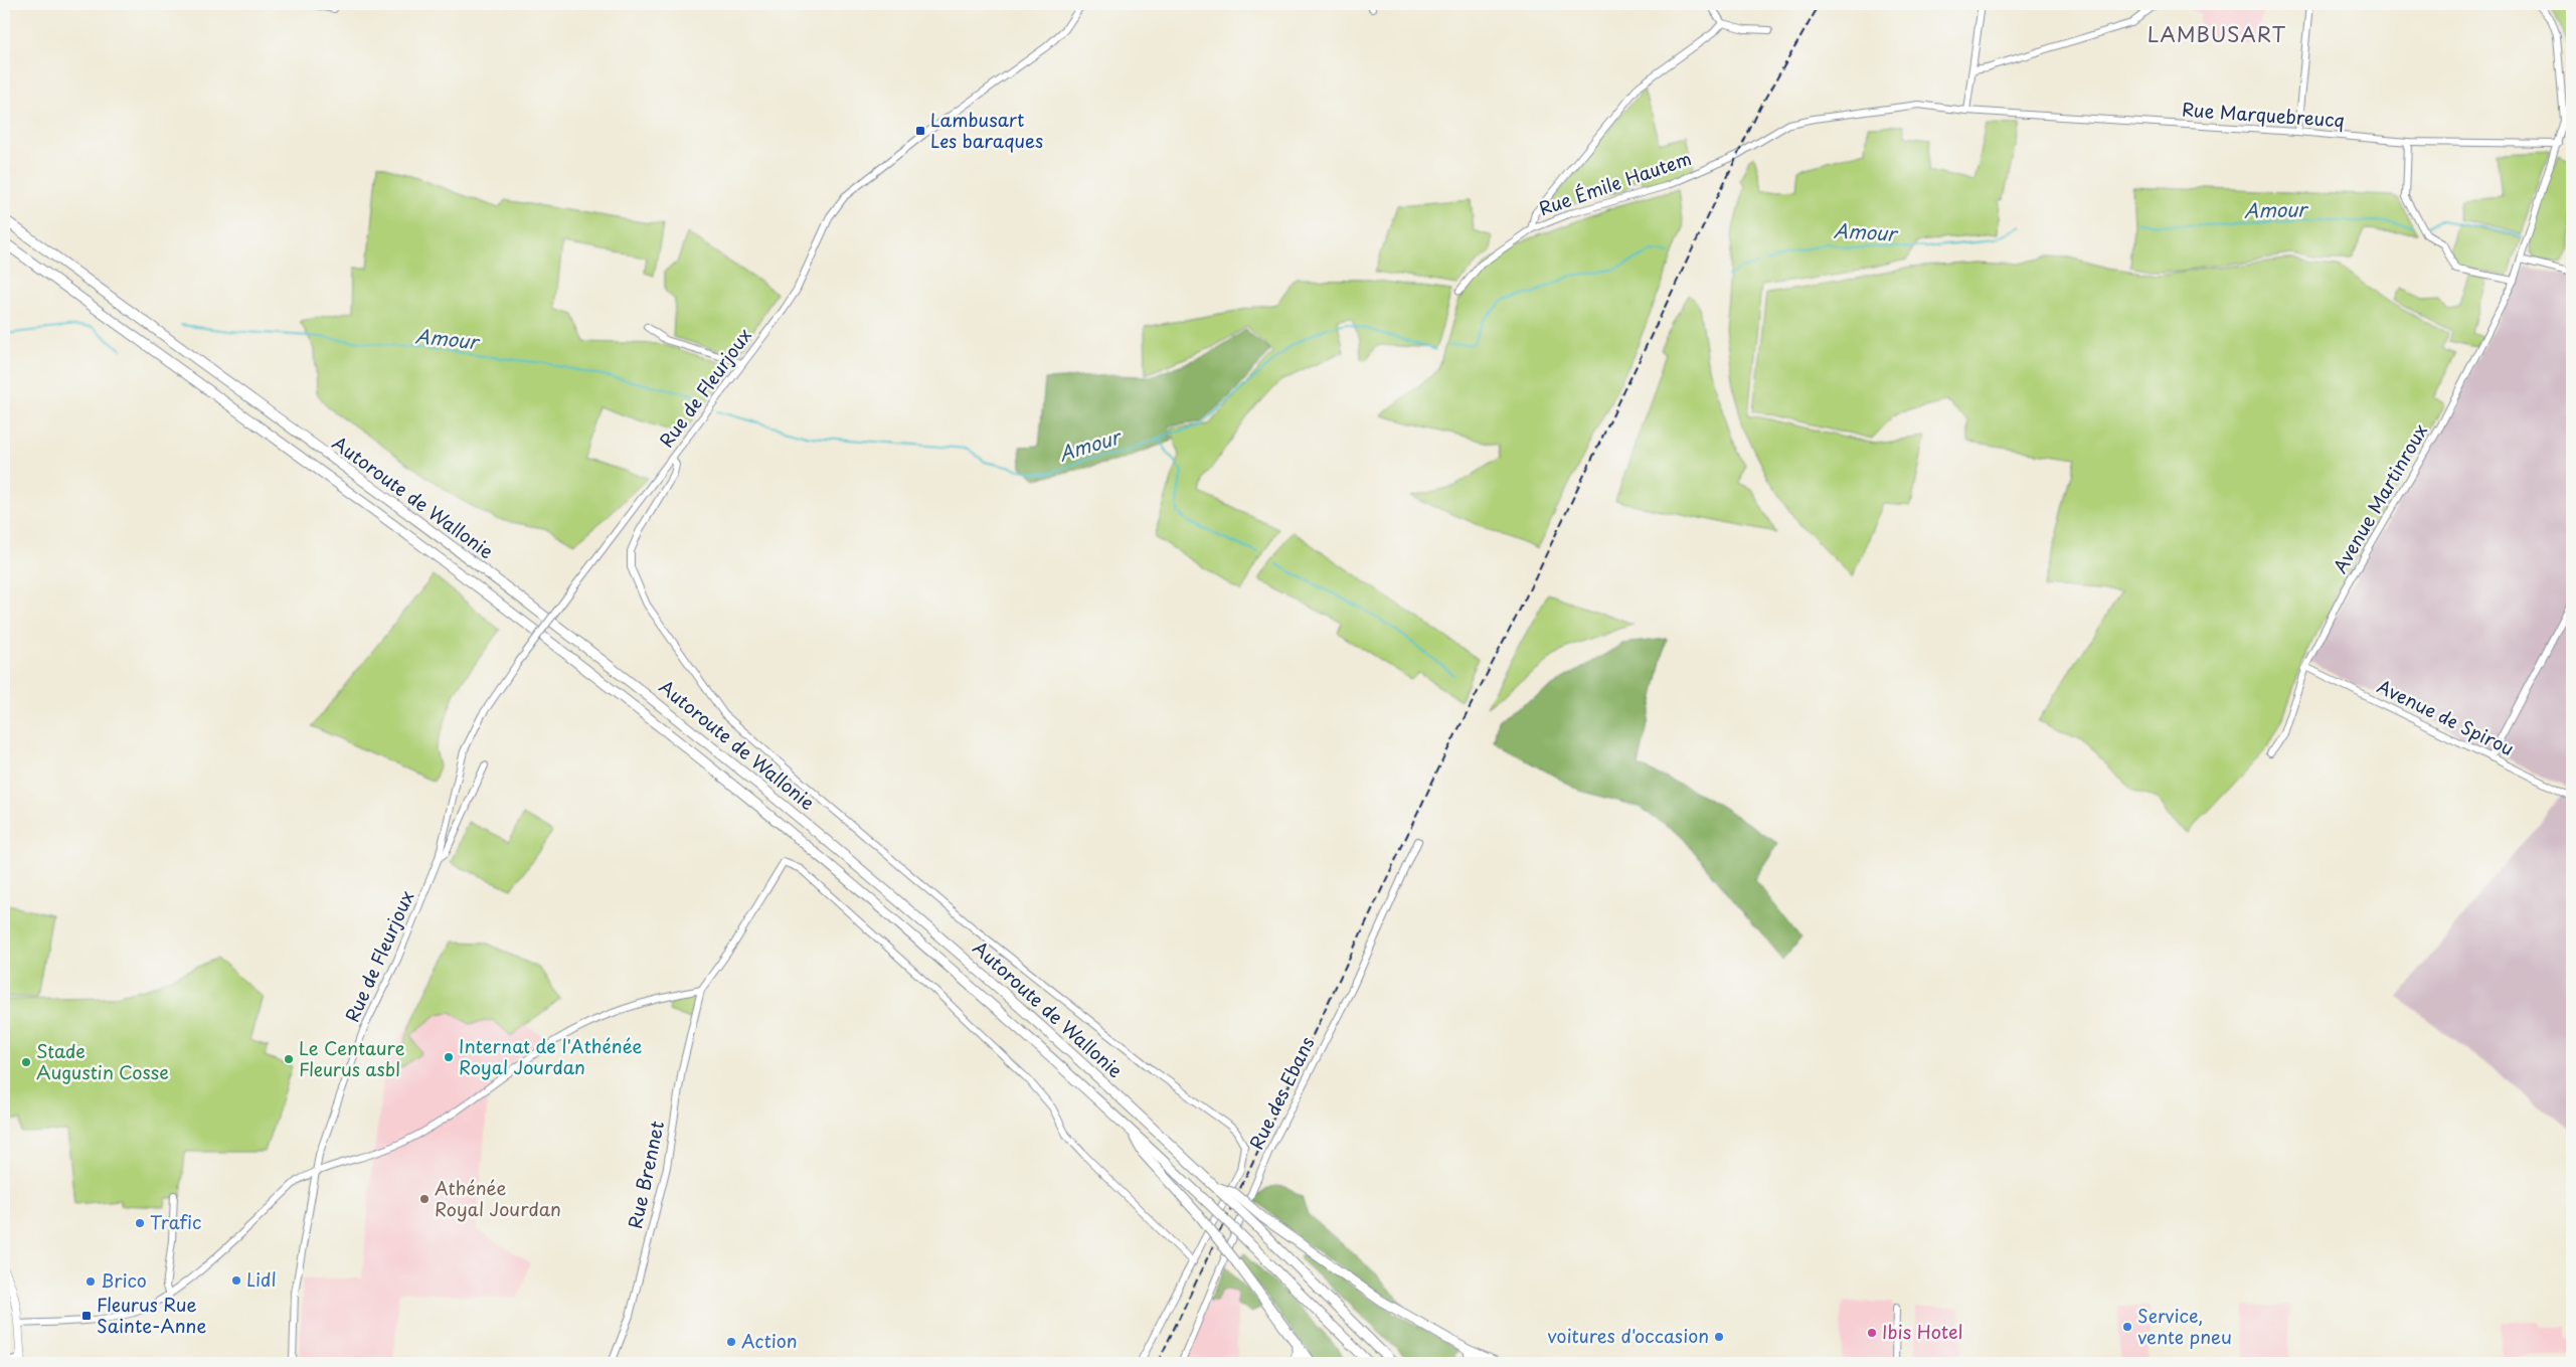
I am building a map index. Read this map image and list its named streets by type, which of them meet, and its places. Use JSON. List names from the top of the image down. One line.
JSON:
{"streets":{"highway":["Autoroute de Wallonie"],"street":["Rue Marquebreucq","Rue Émile Hautem","Rue de Fleurjoux","Avenue Martinroux","Avenue de Spirou","Rue des Ebans","Rue Brennet"]},"crossings":[["Rue Marquebreucq","Rue Émile Hautem"],["Rue Marquebreucq","Avenue Martinroux"],["Avenue Martinroux","Avenue de Spirou"]],"districts":["LAMBUSART"],"water":["Amour"],"places":{"transit":["Lambusart Les baraques","Fleurus Rue Sainte-Anne"],"other":["Internat de l'Athénée Royal Jourdan","Le Centaure Fleurus asbl","Stade Augustin Cosse","Athénée Royal Jourdan","Trafic","Lidl","Brico","Service, vente pneu","Ibis Hotel","voitures d'occasion","Action"]}}
